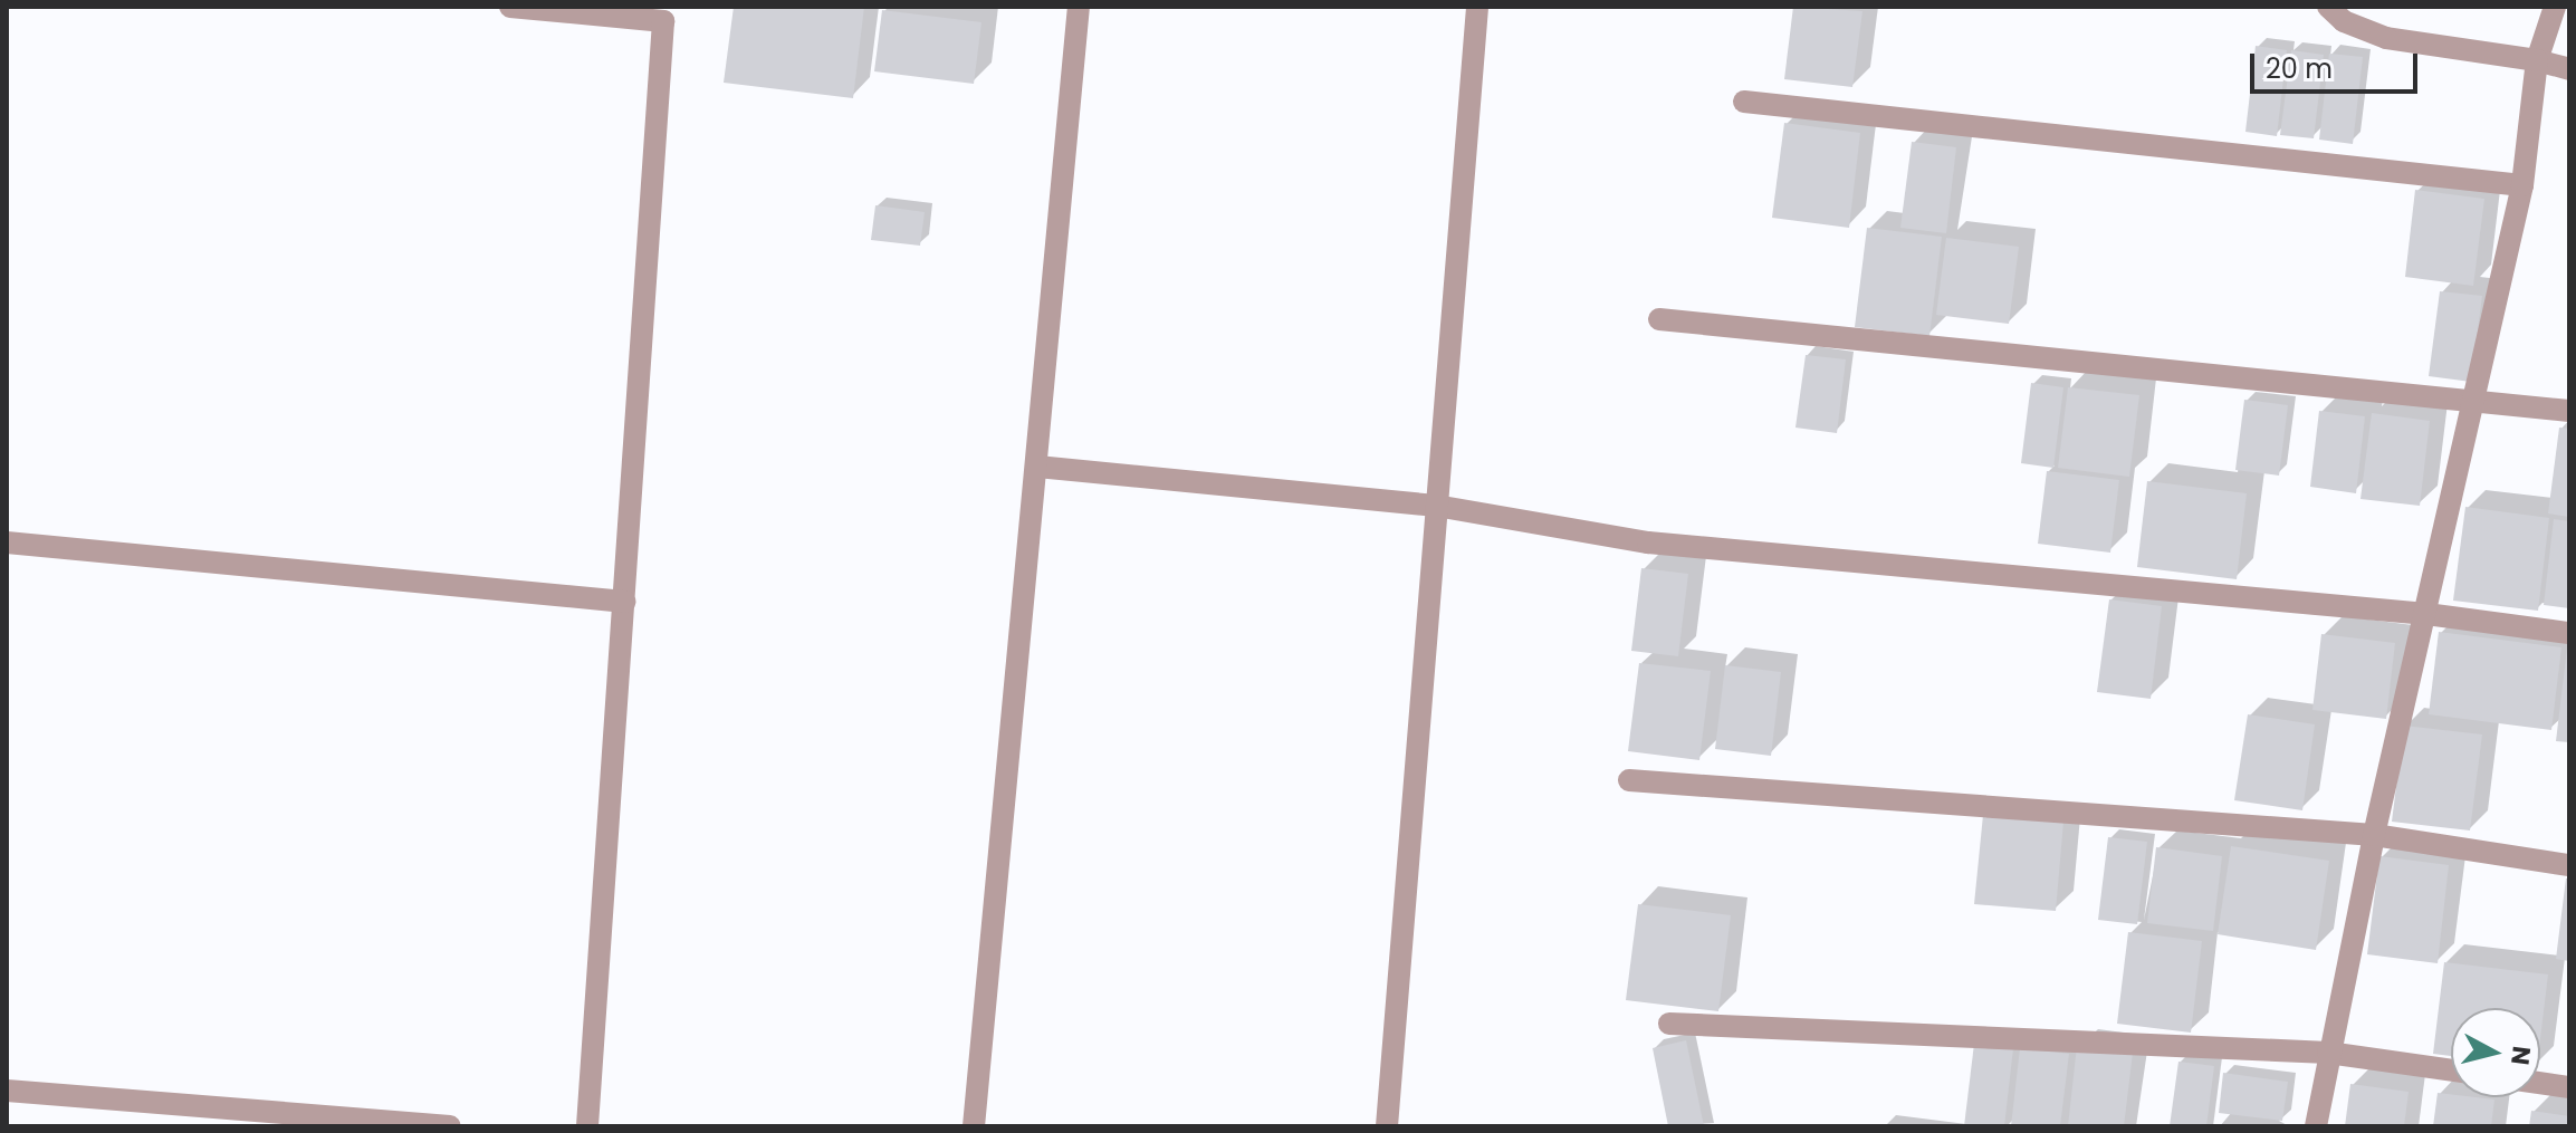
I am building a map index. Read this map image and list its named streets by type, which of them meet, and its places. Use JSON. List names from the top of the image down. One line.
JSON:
{"scale_bar":"20 m","north":"right"}
